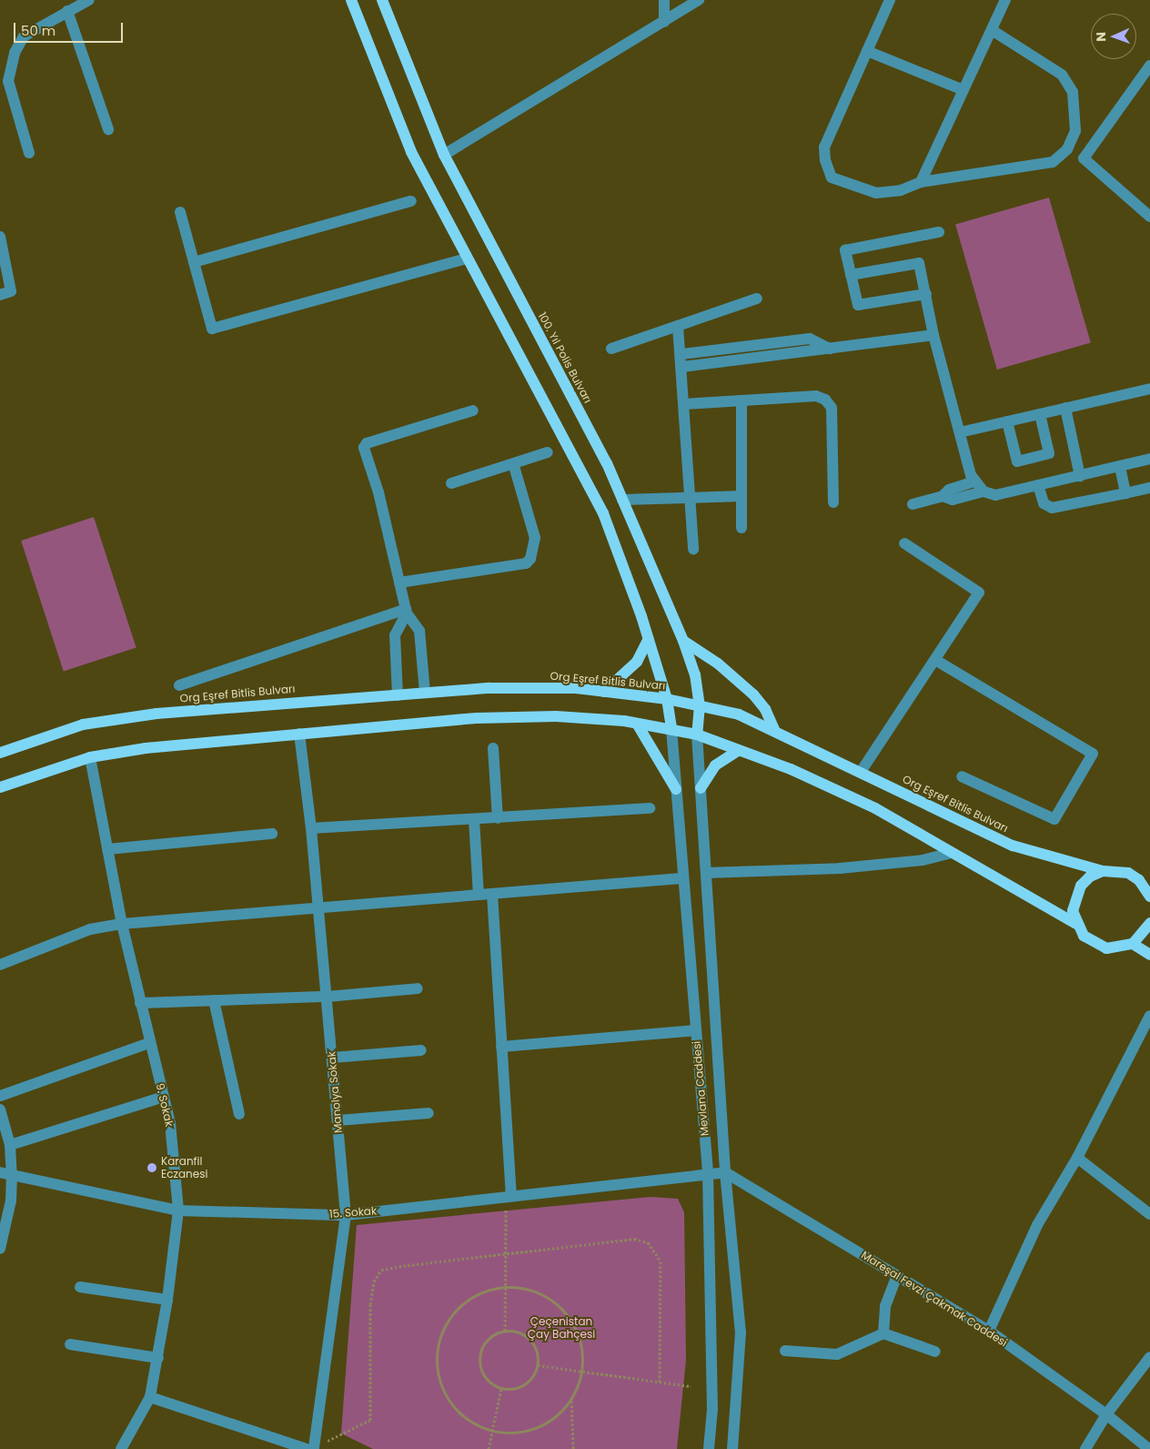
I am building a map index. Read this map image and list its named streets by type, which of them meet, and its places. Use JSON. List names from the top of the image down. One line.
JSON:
{"streets":{"main road":["100. Yıl Polis Bulvarı","Org Eşref Bitlis Bulvarı"],"street":["Mevlana Caddesi","Manolya Sokak","9. Sokak","15. Sokak","Mareşal Fevzi Çakmak Caddesi"]},"crossings":[["100. Yıl Polis Bulvarı","Org Eşref Bitlis Bulvarı"],["100. Yıl Polis Bulvarı","Mevlana Caddesi"],["Mevlana Caddesi","15. Sokak"],["Mevlana Caddesi","Mareşal Fevzi Çakmak Caddesi"],["Manolya Sokak","15. Sokak"],["9. Sokak","15. Sokak"]],"parks":["Çeçenistan Çay Bahçesi"],"places":["Karanfil Eczanesi"],"scale_bar":"50 m","north":"left"}
